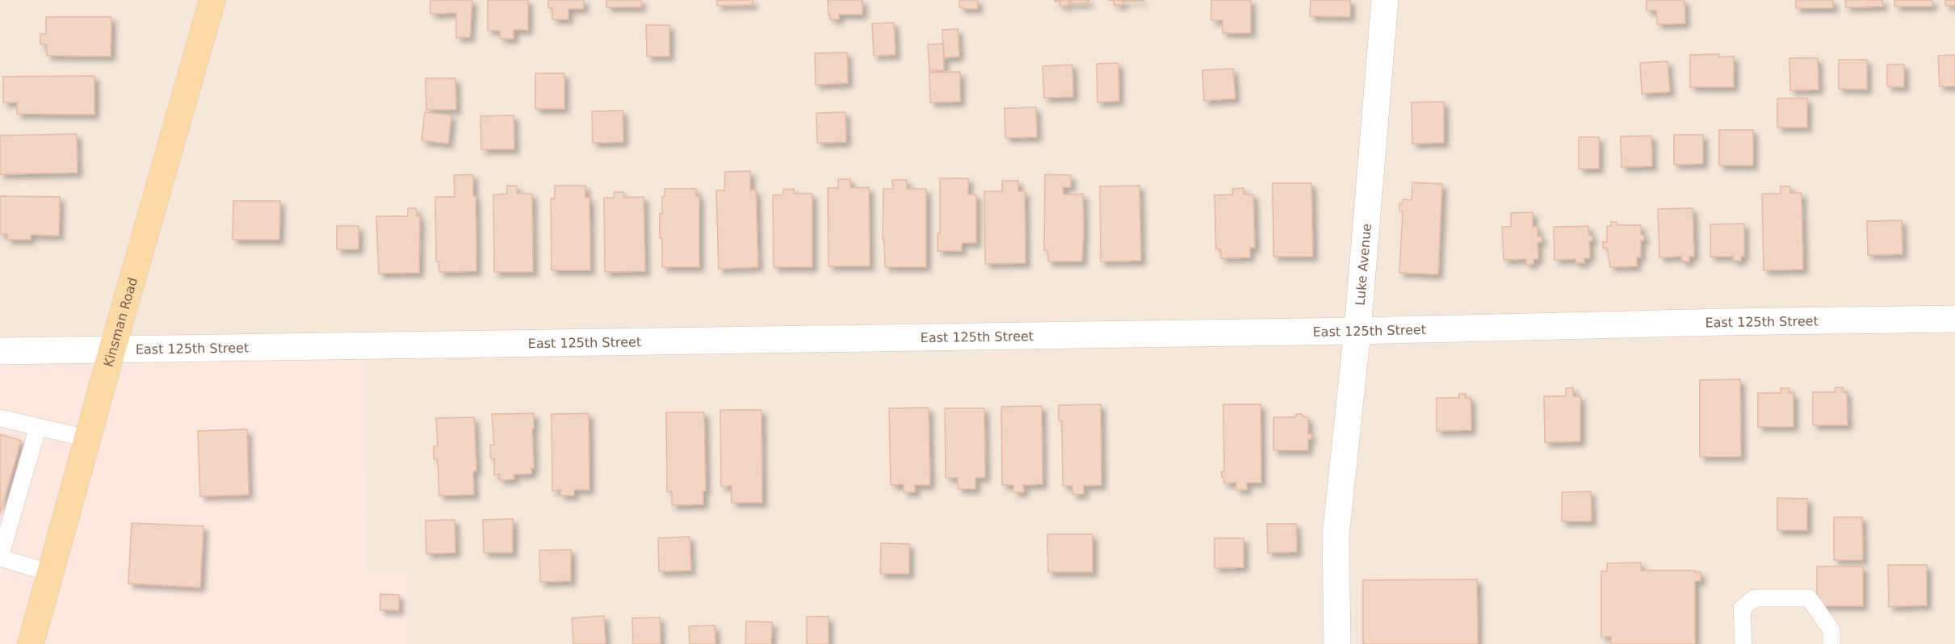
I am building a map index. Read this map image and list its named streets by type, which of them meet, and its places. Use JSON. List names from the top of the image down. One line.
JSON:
{"streets":{"main road":["Kinsman Road"],"street":["Luke Avenue","East 125th Street"]},"crossings":[["Luke Avenue","East 125th Street"],["Kinsman Road","East 125th Street"]]}
